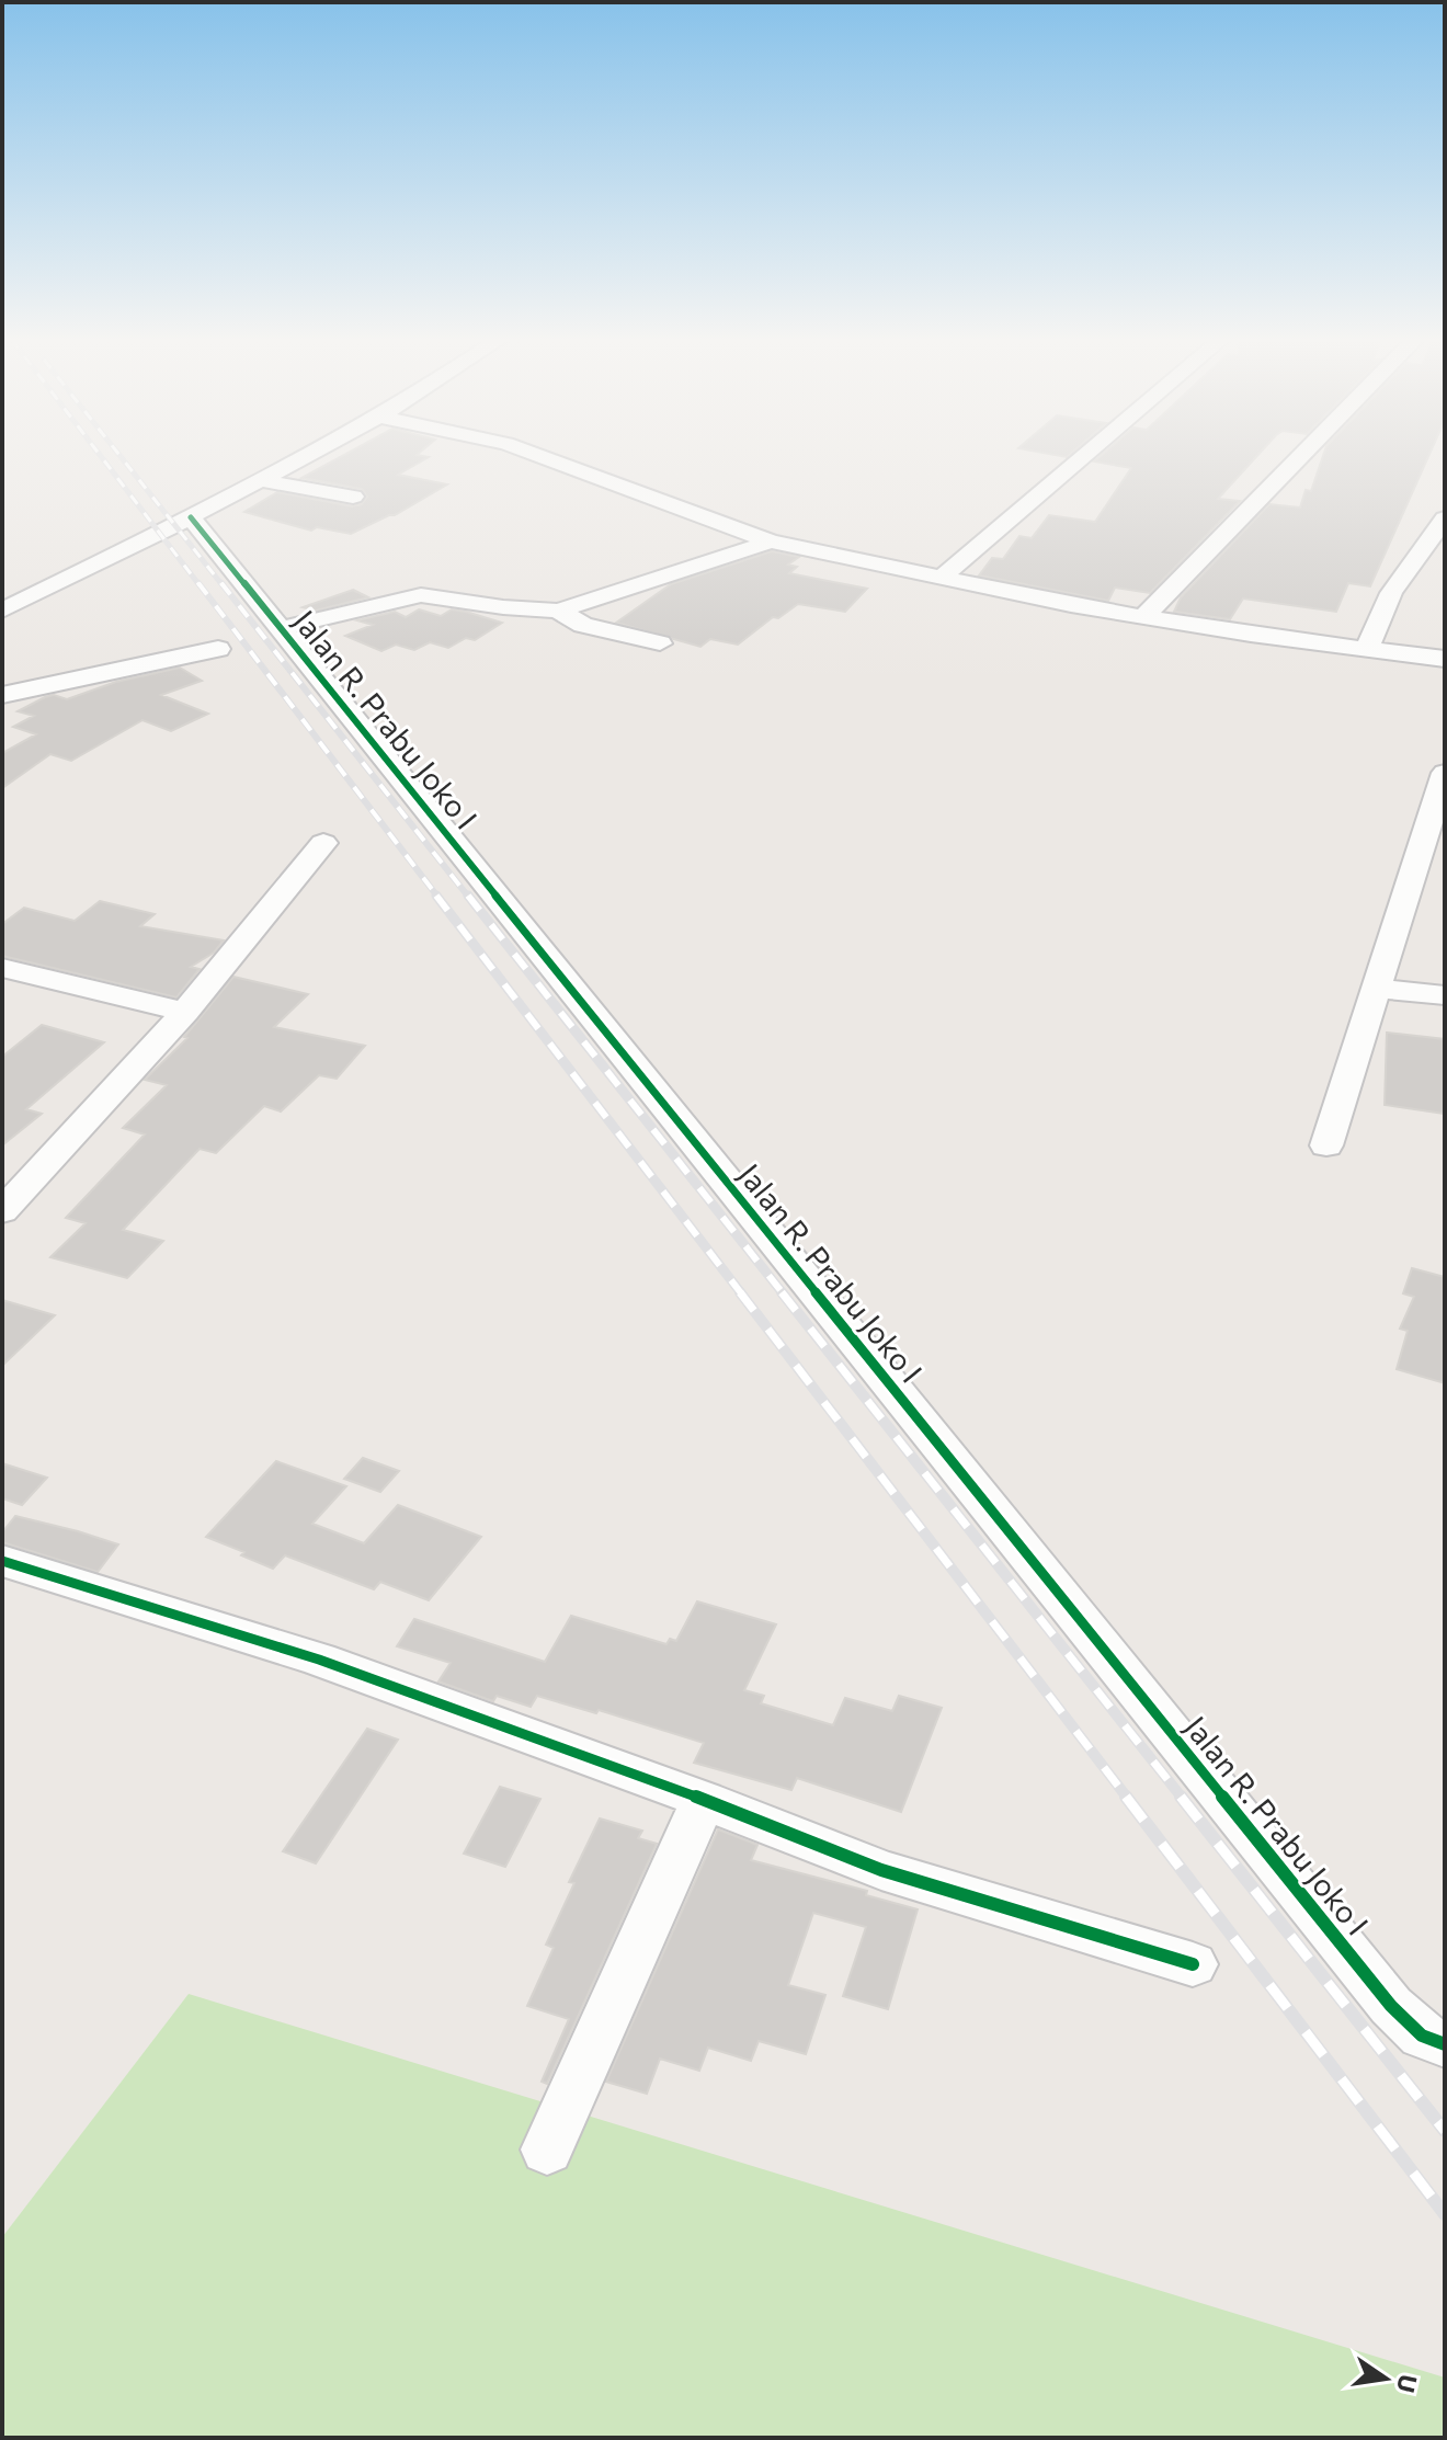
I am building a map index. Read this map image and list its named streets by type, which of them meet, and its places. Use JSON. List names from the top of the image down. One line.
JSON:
{"streets":{"street":["Jalan R. Prabu Joko I"]},"north":"right"}
